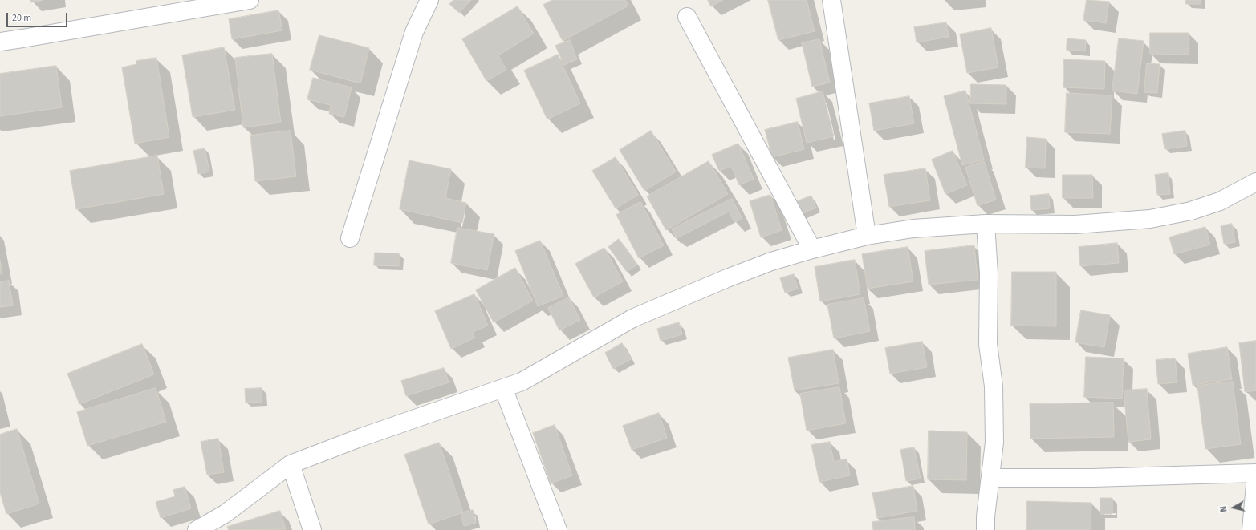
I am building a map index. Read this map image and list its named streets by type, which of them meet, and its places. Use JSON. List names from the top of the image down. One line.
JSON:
{"scale_bar":"20 m","north":"left"}
